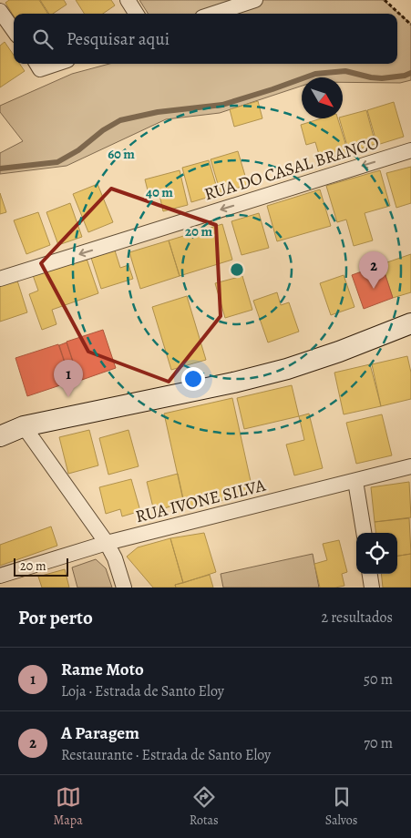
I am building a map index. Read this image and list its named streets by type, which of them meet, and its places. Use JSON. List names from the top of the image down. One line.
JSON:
{"streets":{"street":["RUA DO CASAL BRANCO","RUA IVONE SILVA"]},"one_way":["RUA DO CASAL BRANCO"],"scale_bar":"20 m","north":"bottom right","page":{"search":"Pesquisar aqui","pins":["2","1"],"scale":"20 m","heading":["Por perto","2 resultados"],"list":[{"mark":"1","name":"Rame Moto","note":"Loja · Estrada de Santo Eloy","value":"50 m"},{"mark":"2","name":"A Paragem","note":"Restaurante · Estrada de Santo Eloy","value":"70 m"}],"nav":["Mapa","Rotas","Salvos"]},"rings":["60 m","40 m","20 m"]}
